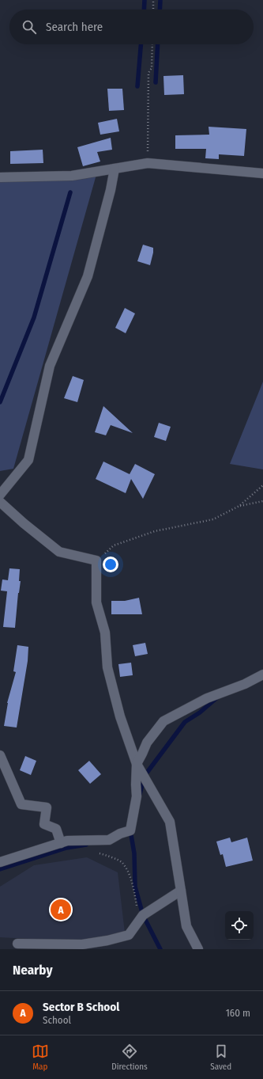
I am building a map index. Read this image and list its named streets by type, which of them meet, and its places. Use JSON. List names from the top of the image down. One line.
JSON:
{"page":{"search":"Search here","pins":"A","heading":"Nearby","list":[{"mark":"A","name":"Sector B School","note":"School","value":"160 m"}],"nav":["Map","Directions","Saved"]}}
